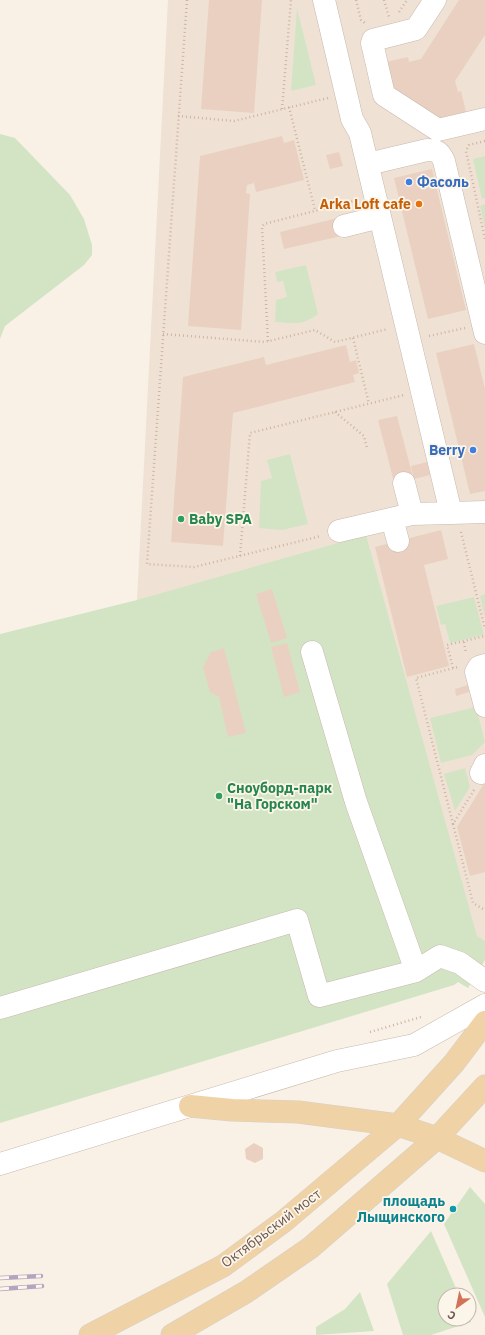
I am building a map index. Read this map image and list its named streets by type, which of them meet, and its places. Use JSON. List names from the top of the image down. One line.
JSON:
{"streets":{"main road":["Октябрьский мост"]},"places":["Фасоль","Arka Loft cafe","Berry","Baby SPA","Сноуборд-парк \"На Горском\"","площадь Лыщинского"],"north":"bottom left"}
